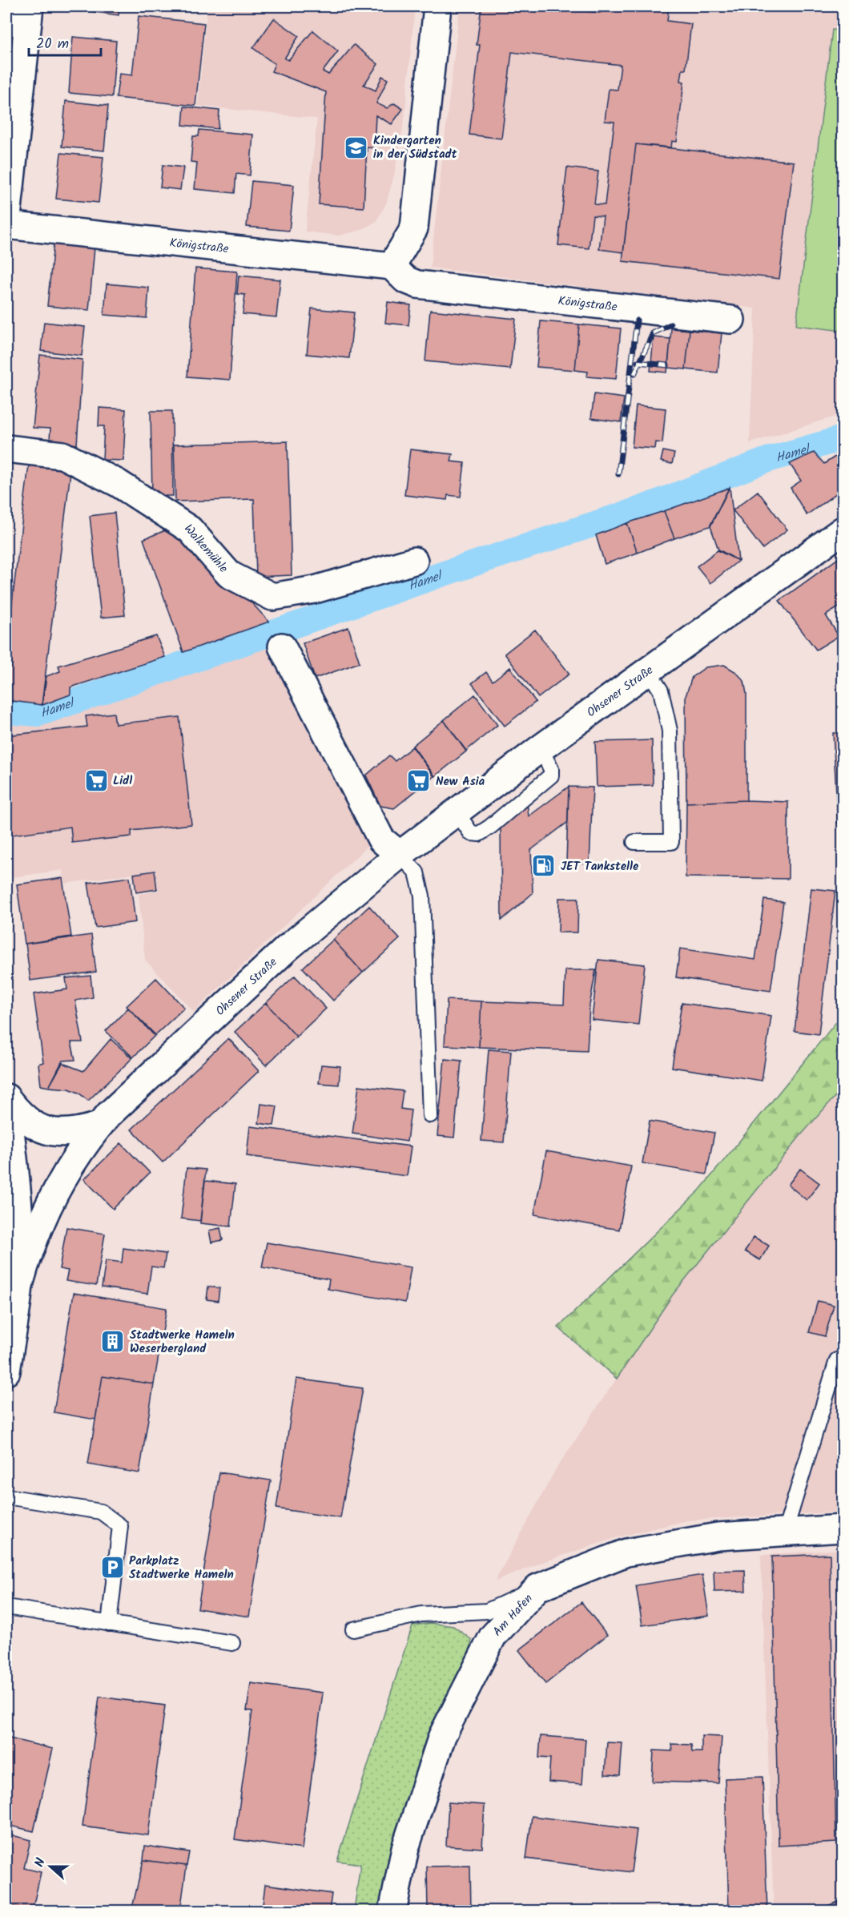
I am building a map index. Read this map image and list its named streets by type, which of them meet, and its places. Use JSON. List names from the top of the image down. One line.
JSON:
{"streets":{"street":["Königstraße","Walkemühle","Ohsener Straße","Am Hafen"]},"water":["Hamel"],"places":{"school or university":["Kindergarten in der Südstadt"],"supermarket":["Lidl","New Asia"],"fuel station":["JET Tankstelle"],"building":["Stadtwerke Hameln Weserbergland"],"parking":["Parkplatz Stadtwerke Hameln"]},"scale_bar":"20 m","north":"left"}
